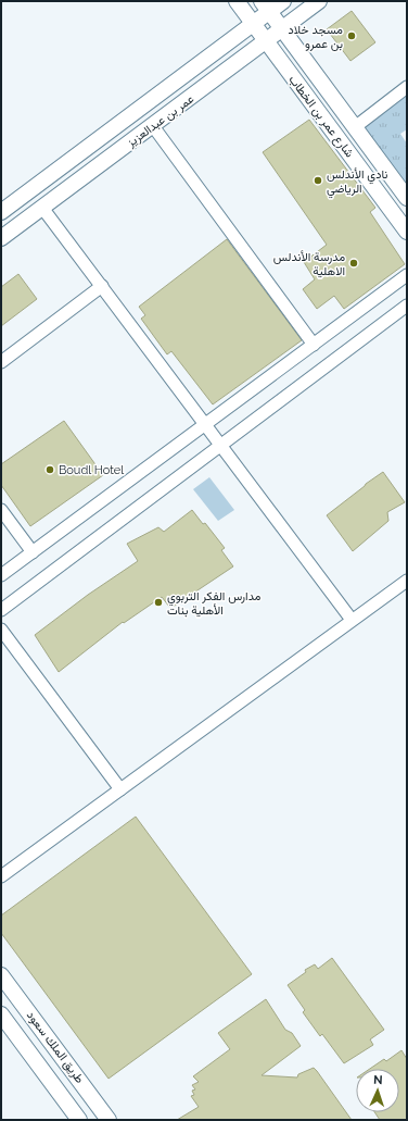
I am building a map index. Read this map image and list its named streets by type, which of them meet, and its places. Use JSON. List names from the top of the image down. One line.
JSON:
{"streets":{"street":["شارع عمر بن الخطاب","عمر بن عبدالعزيز","طريق الملك سعود"]},"crossings":[["شارع عمر بن الخطاب","عمر بن عبدالعزيز"]],"places":["مسجد خلاد بن عمرو","نادي الأندلس الرياضي","مدرسة الأندلس الاهلية","Boudl Hotel","مدارس الفكر التربوي الأهلية بنات"],"north":"top"}
